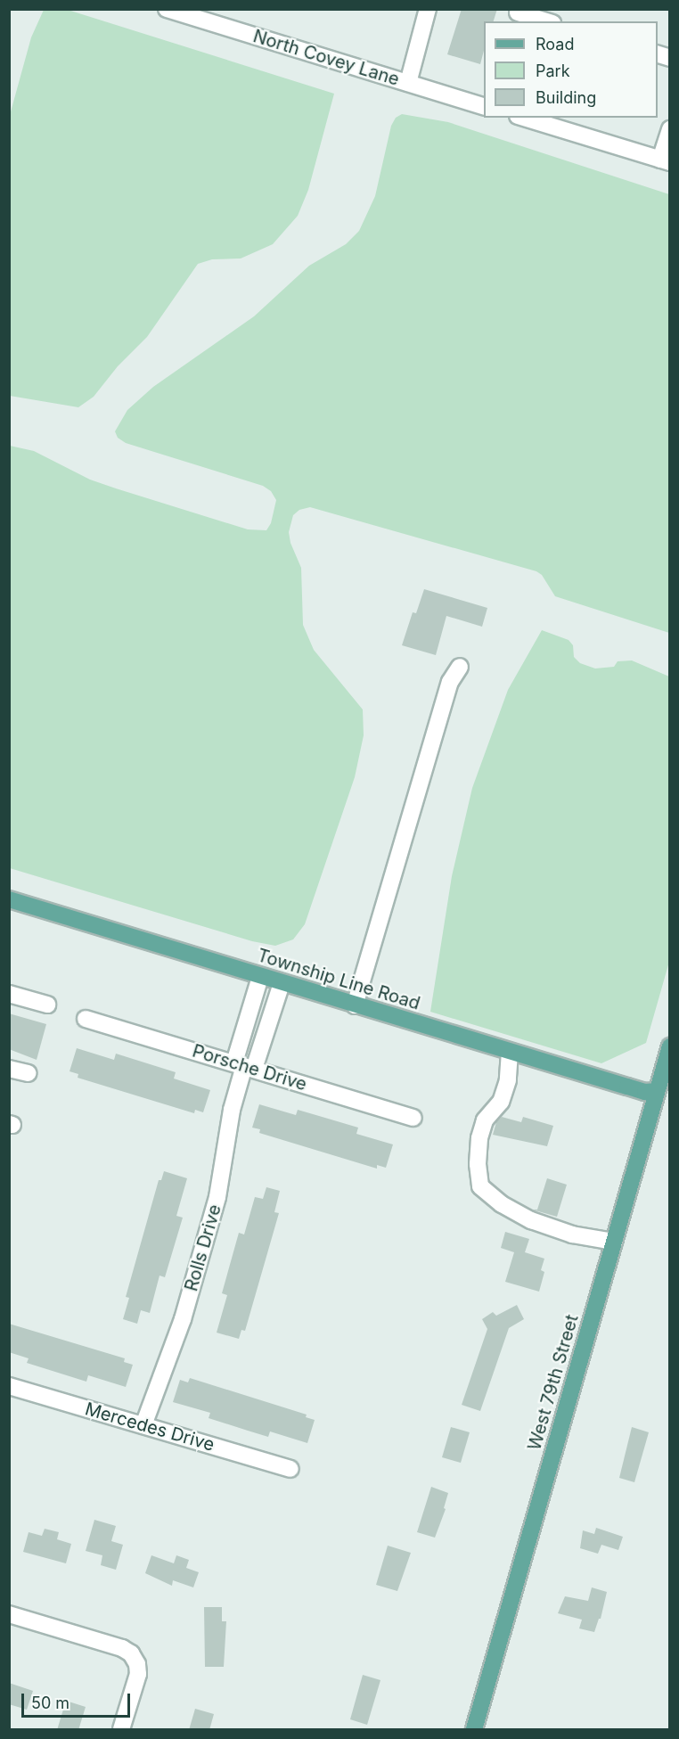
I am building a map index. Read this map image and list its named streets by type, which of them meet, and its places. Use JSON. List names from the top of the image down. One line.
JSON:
{"streets":{"main road":["Township Line Road","West 79th Street"],"street":["North Covey Lane","Porsche Drive","Rolls Drive","Mercedes Drive"]},"crossings":[["Township Line Road","Rolls Drive"],["Township Line Road","West 79th Street"],["Porsche Drive","Rolls Drive"],["Rolls Drive","Mercedes Drive"]],"legend":["Road","Park","Building"],"scale_bar":"50 m"}
